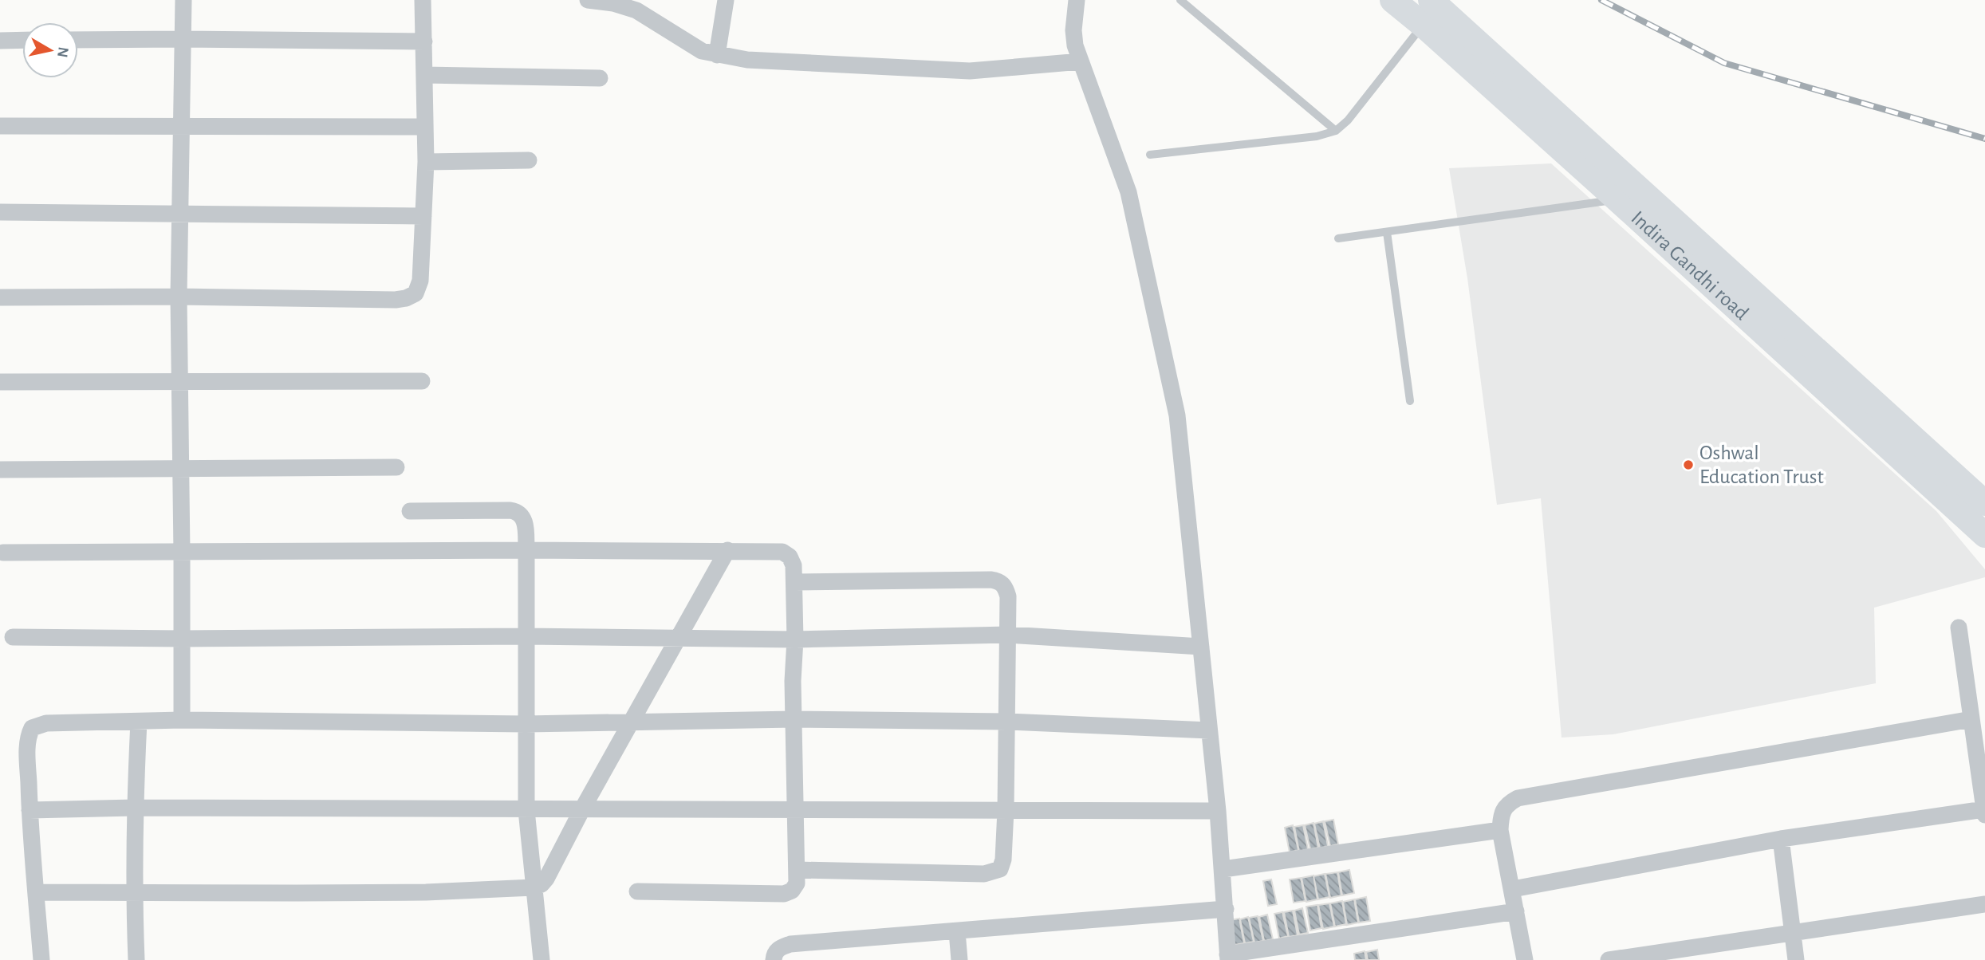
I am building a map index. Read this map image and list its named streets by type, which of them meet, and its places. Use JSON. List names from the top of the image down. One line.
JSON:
{"streets":{"main road":["Indira Gandhi road"]},"places":["Oshwal Education Trust"],"north":"right"}
